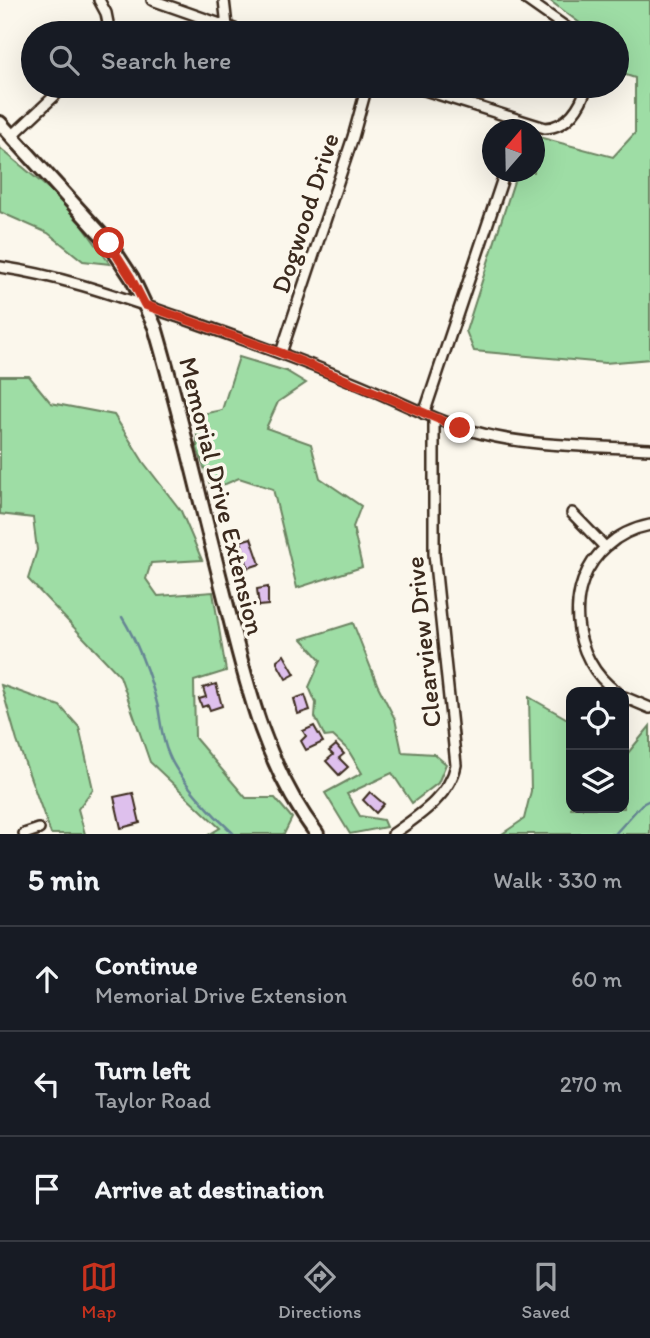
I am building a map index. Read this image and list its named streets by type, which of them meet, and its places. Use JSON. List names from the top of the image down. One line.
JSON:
{"streets":{"street":["Dogwood Drive","Memorial Drive Extension","Clearview Drive"]},"north":"top","page":{"search":"Search here","heading":["5 min","Walk · 330 m"],"list":[["Continue","Memorial Drive Extension","60 m"],["Turn left","Taylor Road","270 m"],"Arrive at destination"],"nav":["Map","Directions","Saved"]}}
